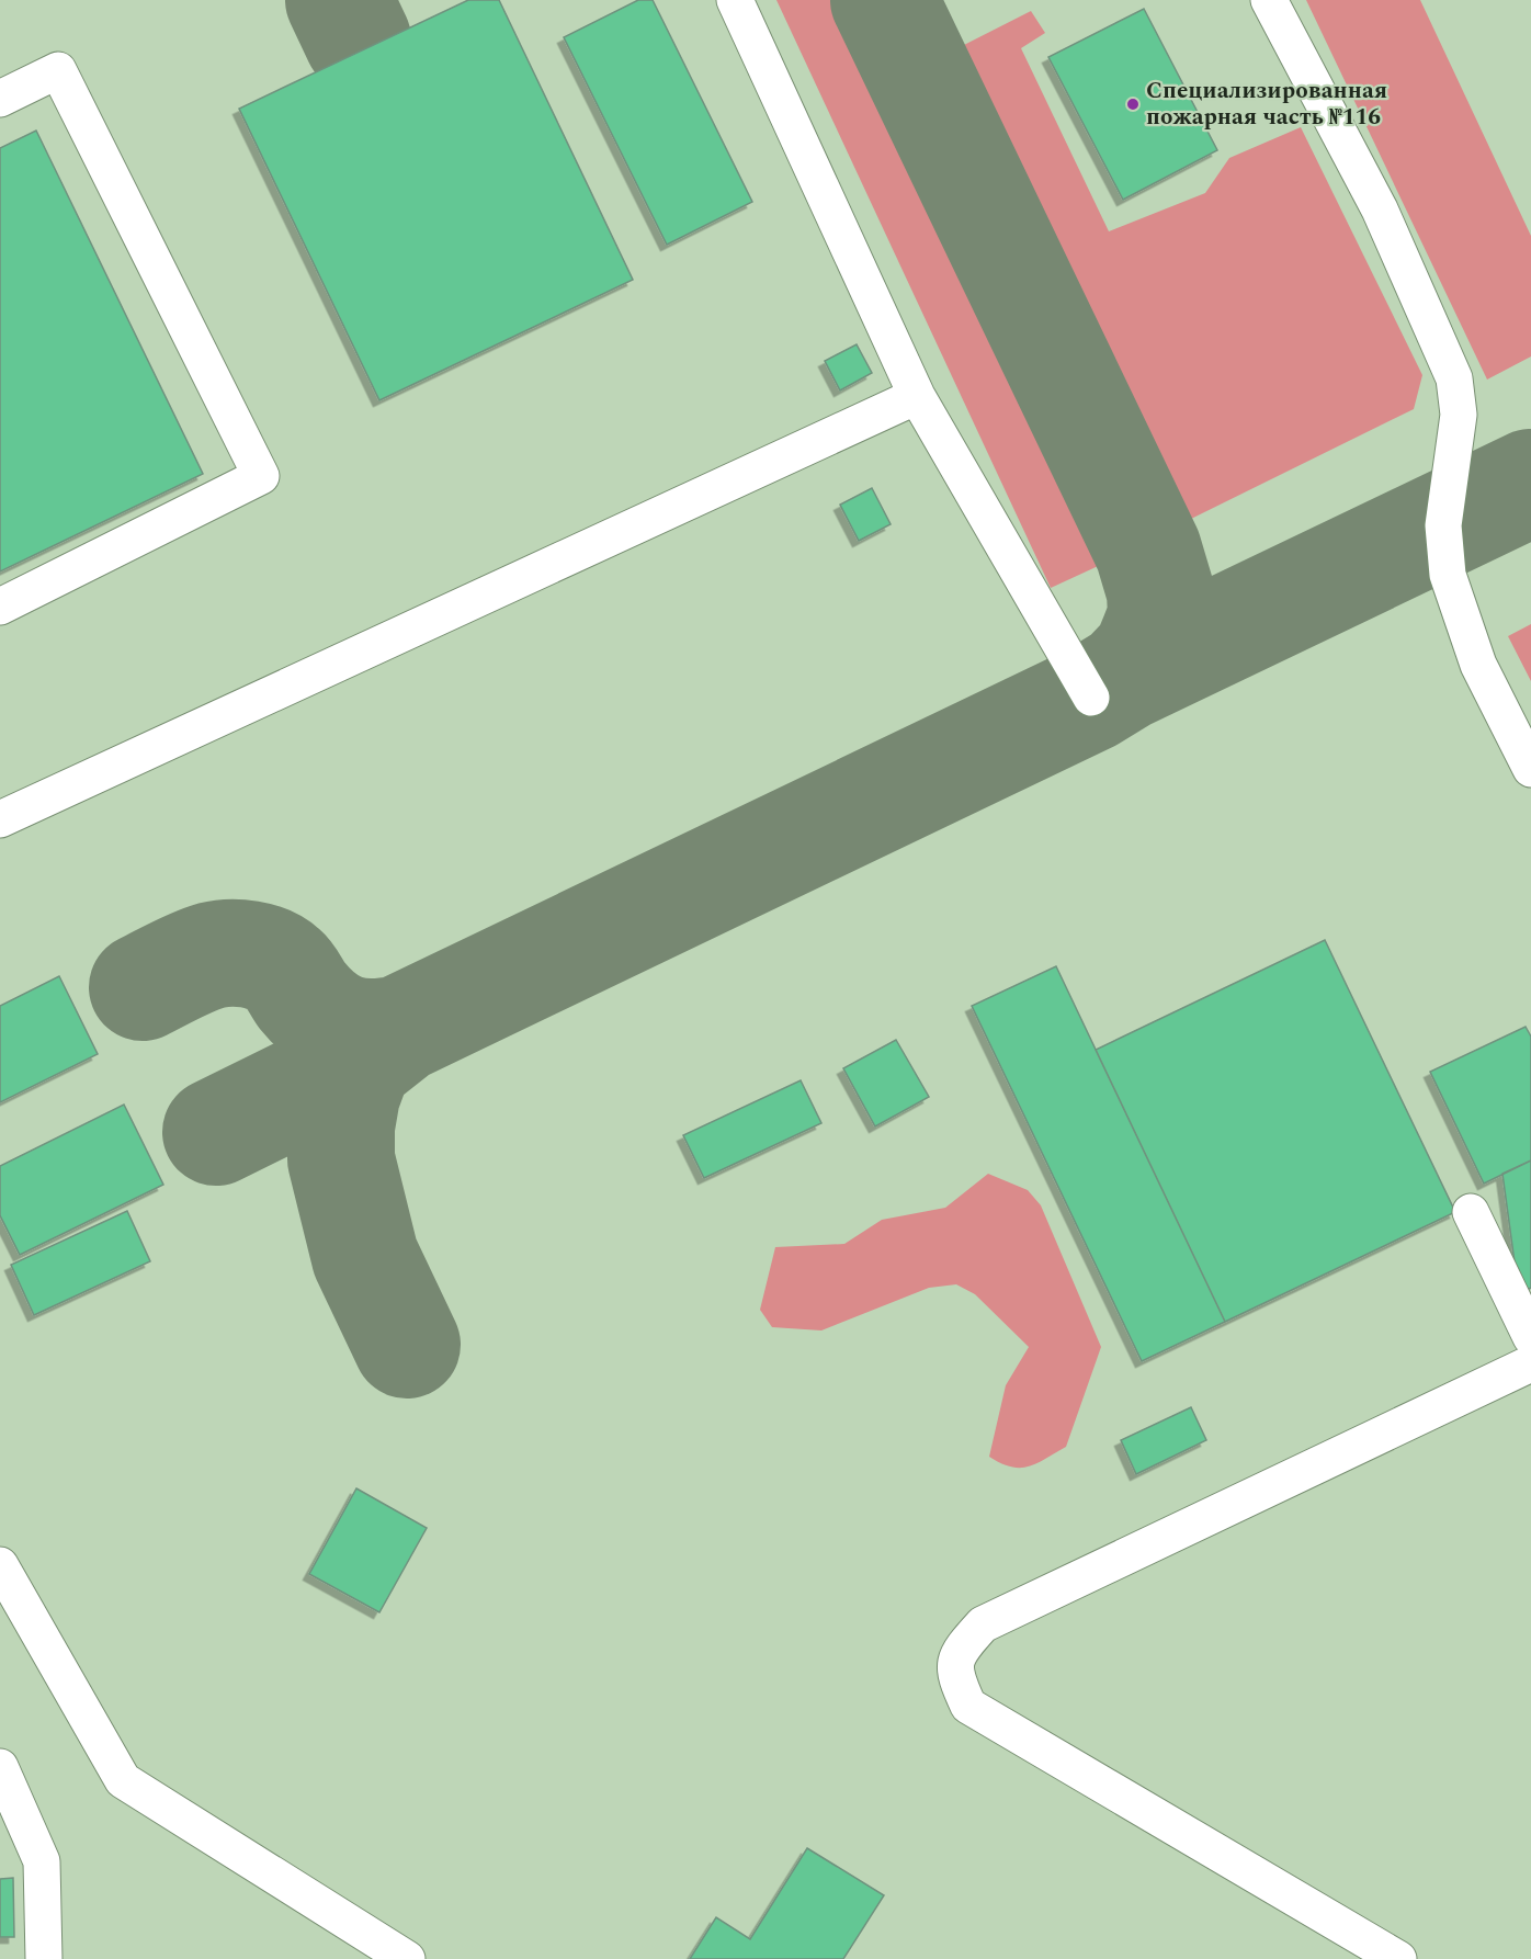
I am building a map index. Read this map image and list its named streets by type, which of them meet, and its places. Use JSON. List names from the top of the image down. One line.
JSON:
{"places":["Специализированная пожарная часть №116"]}
